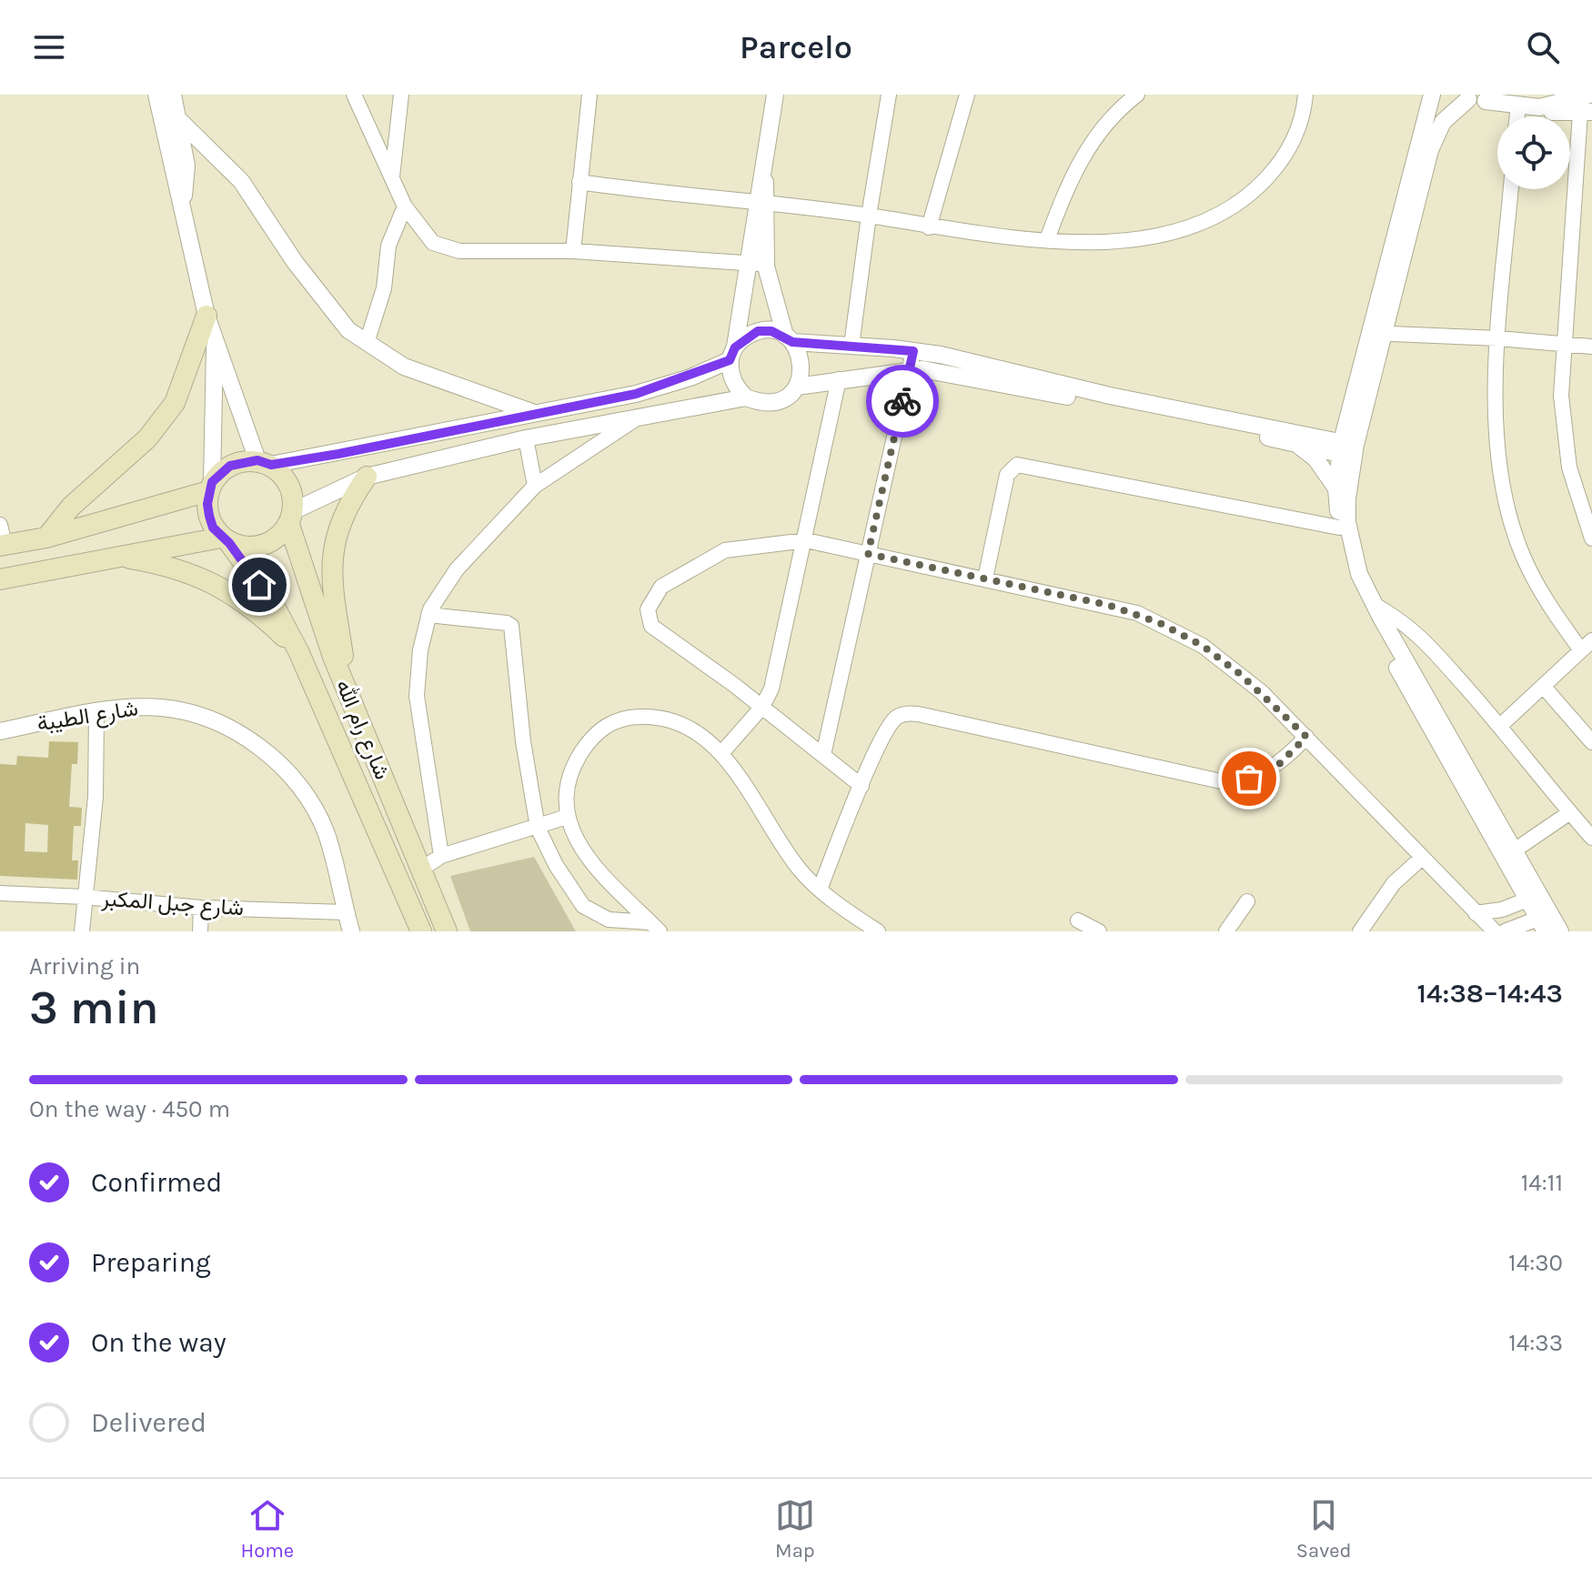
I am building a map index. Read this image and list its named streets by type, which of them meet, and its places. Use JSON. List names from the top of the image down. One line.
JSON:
{"streets":{"main road":["شارع رام الله"],"street":["شارع الطيبة","شارع جبل المكبر"]},"crossings":[["شارع الطيبة","شارع جبل المكبر"]],"page":{"header":"Parcelo","heading":["3 min","Arriving in","14:38–14:43"],"bar":"On the way · 450 m","list":[["Confirmed","14:11"],["Preparing","14:30"],["On the way","14:33"],"Delivered"],"tabs":["Home","Map","Saved"]}}
